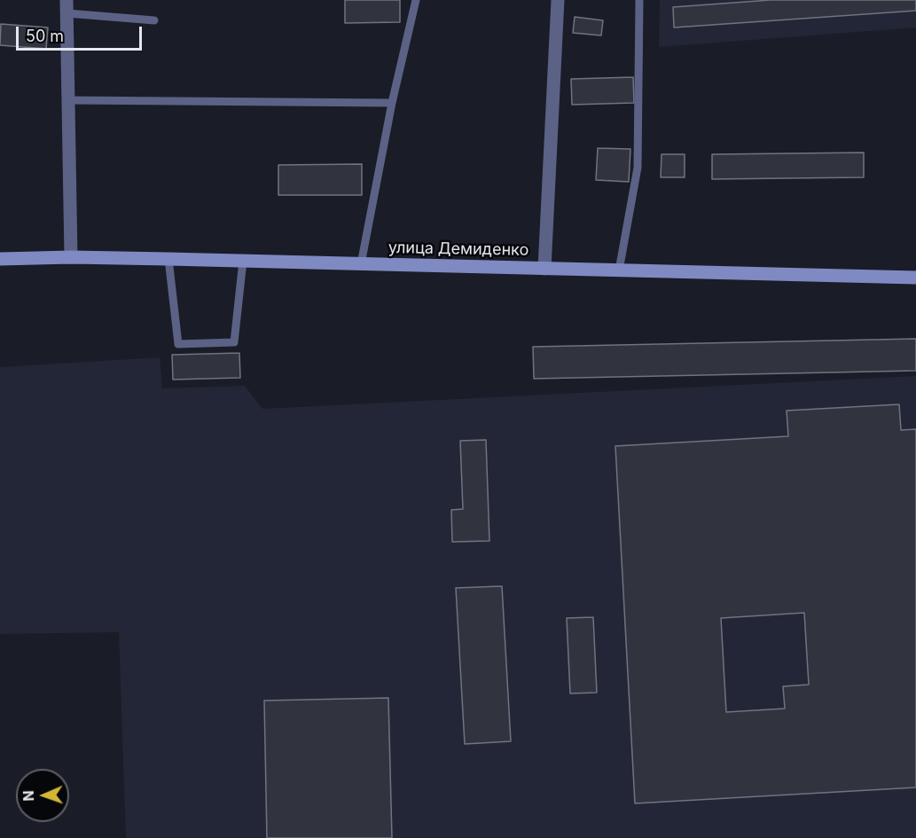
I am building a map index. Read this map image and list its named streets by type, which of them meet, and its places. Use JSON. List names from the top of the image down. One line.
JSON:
{"streets":{"main road":["улица Демиденко"]},"scale_bar":"50 m","north":"left"}
